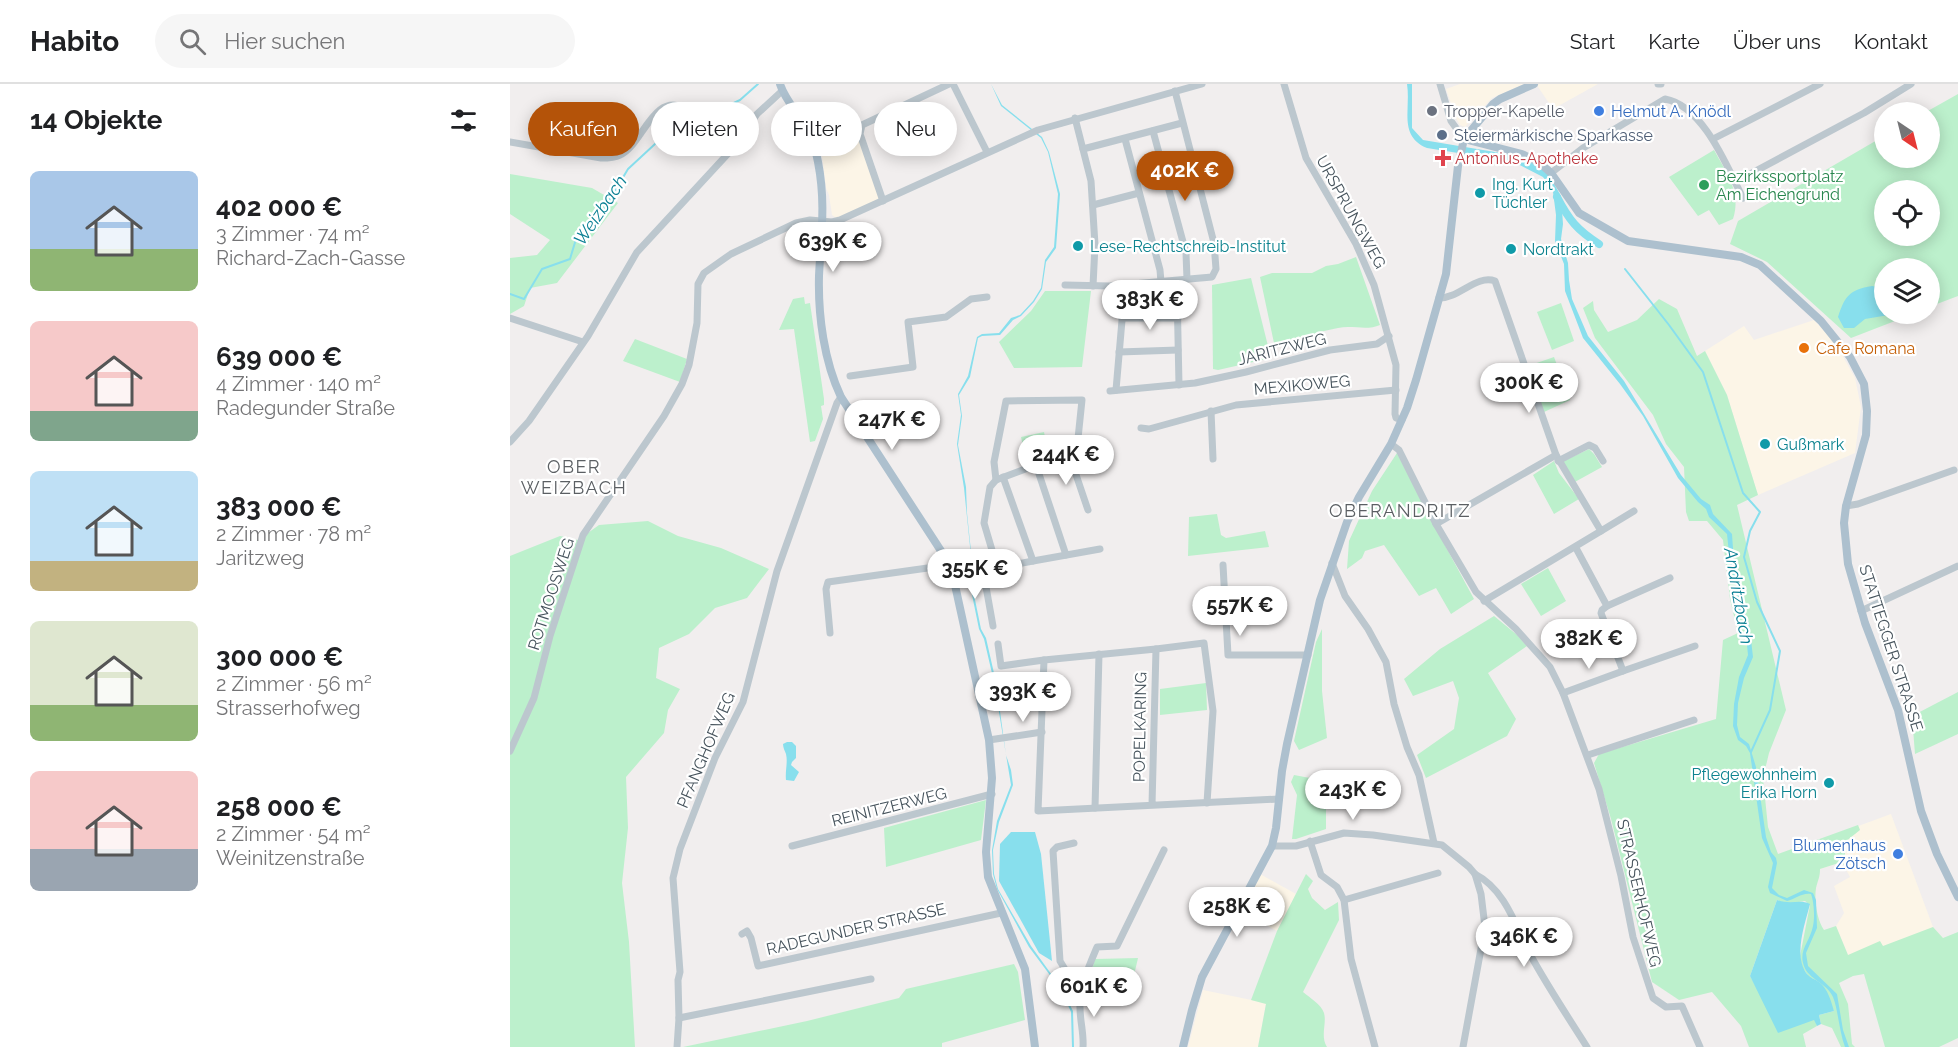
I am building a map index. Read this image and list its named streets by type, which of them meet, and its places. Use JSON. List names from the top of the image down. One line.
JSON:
{"streets":{"main road":["STATTEGGER STRASSE"],"street":["URSPRUNGWEG","JARITZWEG","MEXIKOWEG","ROTMOOSWEG","POPELKARING","PFANGHOFWEG","REINITZERWEG","STRASSERHOFWEG","RADEGUNDER STRASSE"]},"crossings":[["URSPRUNGWEG","JARITZWEG"],["URSPRUNGWEG","MEXIKOWEG"]],"districts":["OBER WEIZBACH","OBERANDRITZ"],"water":["Weizbach","Andritzbach"],"places":{"other":["Tropper-Kapelle","Helmut A. Knödl","Steiermärkische Sparkasse","Bezirkssportplatz Am Eichengrund","Ing. Kurt Tüchler","Lese-Rechtschreib-Institut","Nordtrakt","Cafe Romana","Gußmark","Pflegewohnheim Erika Horn","Blumenhaus Zötsch"],"health":["Antonius-Apotheke"]},"north":"bottom right","page":{"header":"Habito","search":"Hier suchen","nav":["Start","Karte","Über uns","Kontakt"],"heading":"14 Objekte","chip":["Kaufen","Mieten","Filter","Neu"],"price":["402K €","639K €","383K €","300K €","247K €","244K €","355K €","557K €","382K €","393K €","243K €","258K €","346K €","601K €"],"list":[{"name":"402 000 €","note":"3 Zimmer · 74 m² · Richard-Zach-Gasse"},{"name":"639 000 €","note":"4 Zimmer · 140 m² · Radegunder Straße"},{"name":"383 000 €","note":"2 Zimmer · 78 m² · Jaritzweg"},{"name":"300 000 €","note":"2 Zimmer · 56 m² · Strasserhofweg"},{"name":"258 000 €","note":"2 Zimmer · 54 m² · Weinitzenstraße"}]}}
